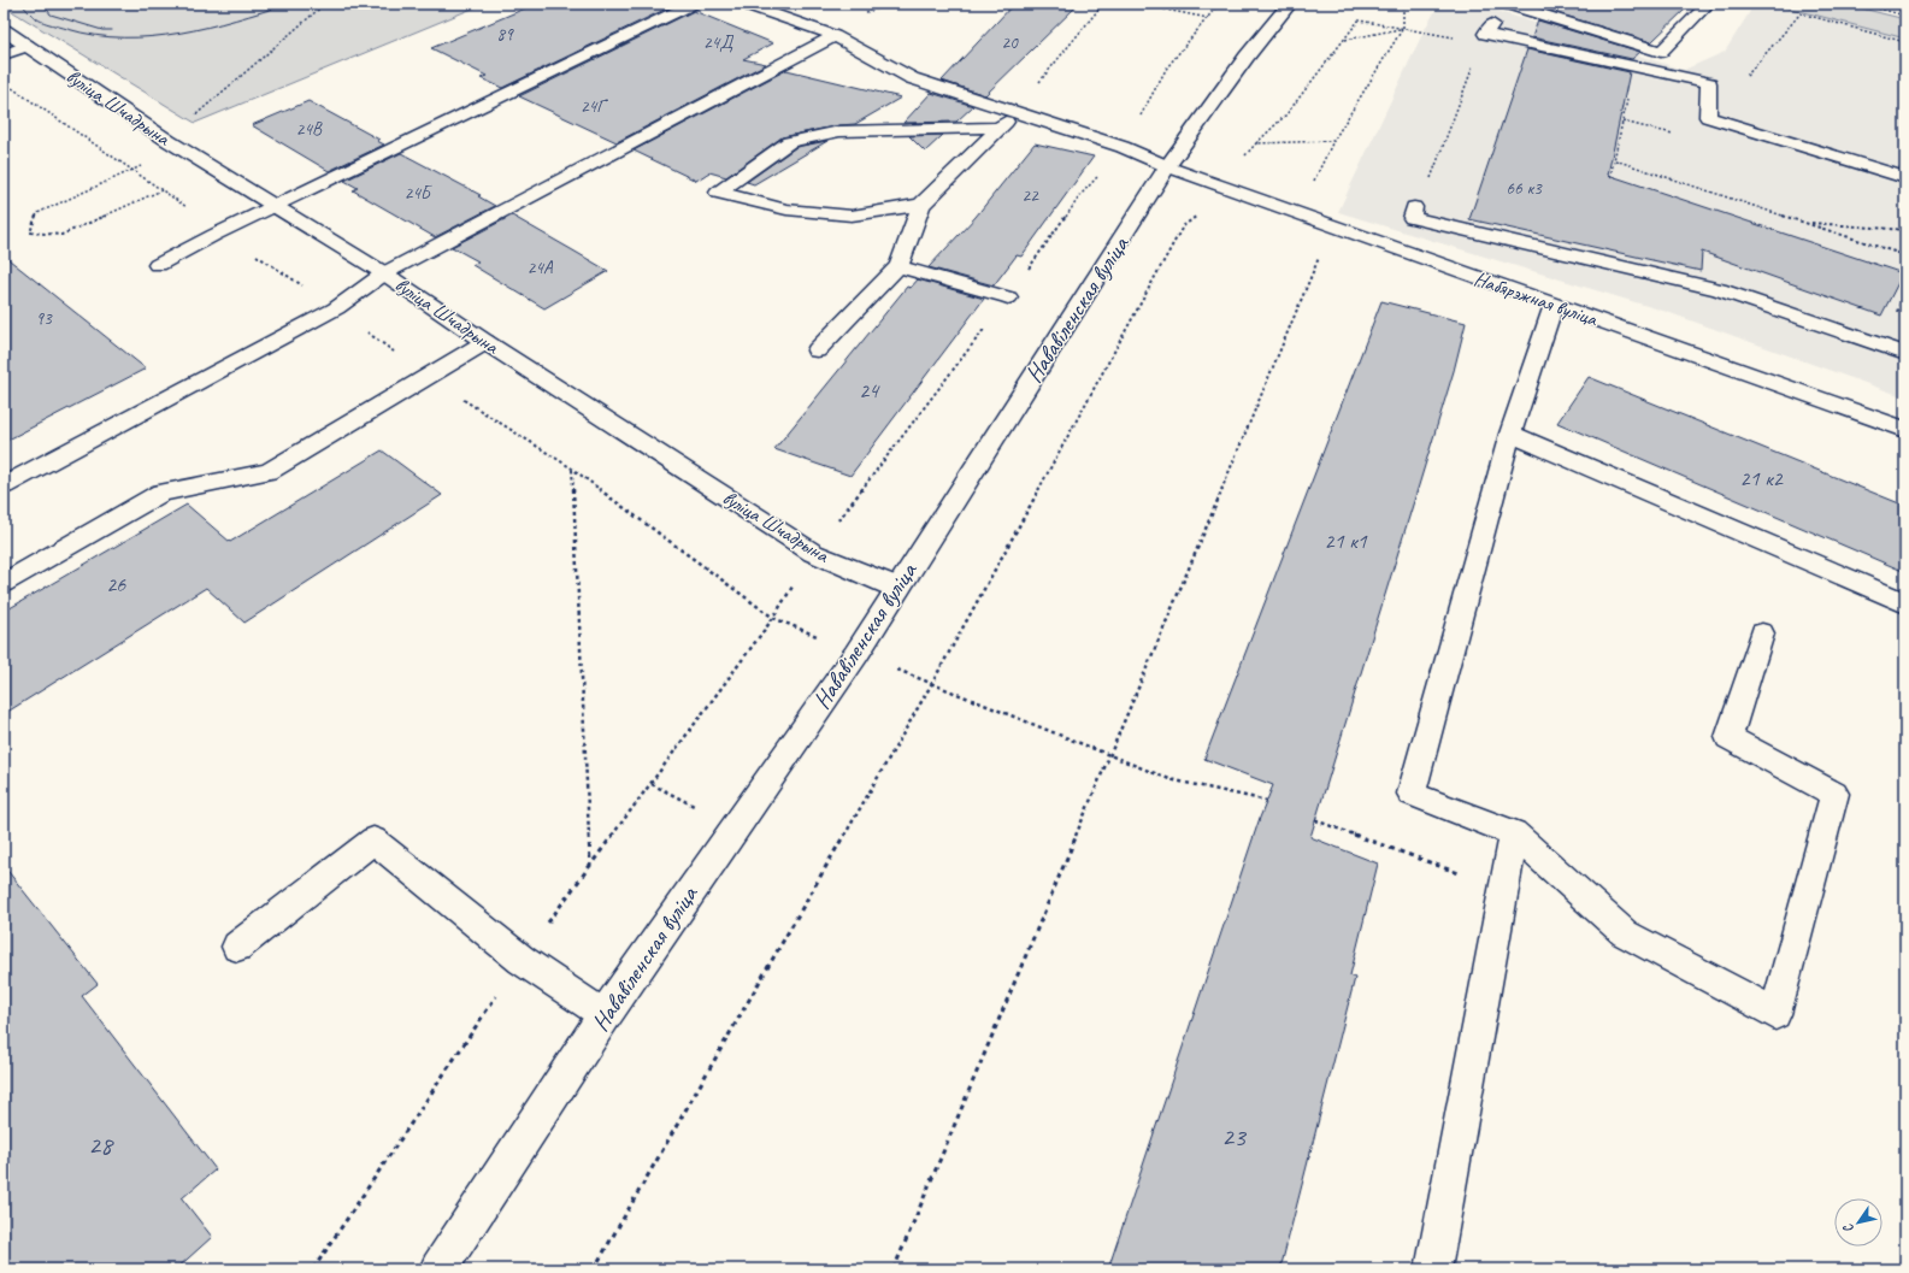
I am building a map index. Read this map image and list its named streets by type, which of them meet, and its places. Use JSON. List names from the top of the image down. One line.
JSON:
{"streets":{"street":["вуліца Шчадрына","Набярэжная вуліца","Нававіленская вуліца"]},"crossings":[["вуліца Шчадрына","Нававіленская вуліца"],["Набярэжная вуліца","Нававіленская вуліца"]],"house_numbers":["89","24Д","20","24Г","24В","66 к3","24Б","22","24А","93","24","21 к2","21 к1","26","23","28"],"north":"bottom left"}
